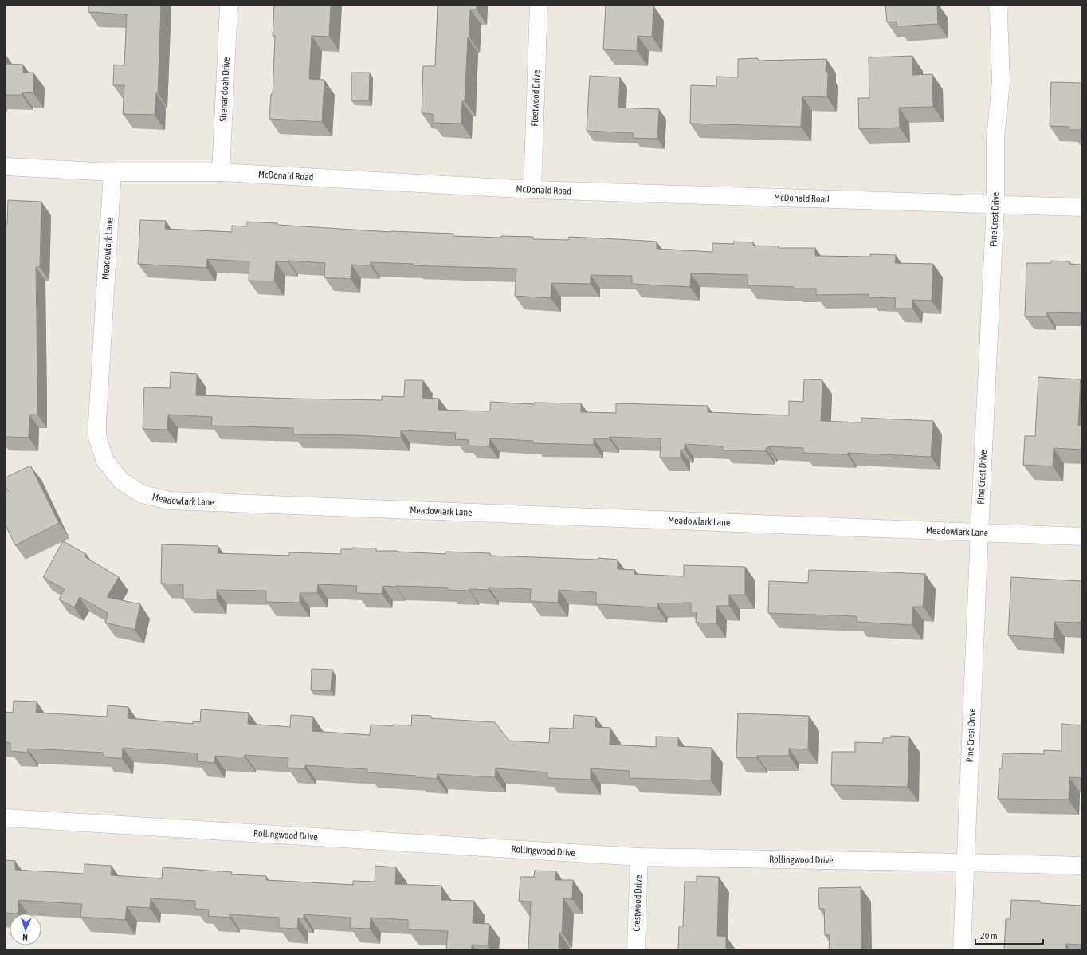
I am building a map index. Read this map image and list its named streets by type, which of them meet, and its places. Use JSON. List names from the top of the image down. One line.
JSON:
{"streets":{"street":["Shenandoah Drive","Fleetwood Drive","McDonald Road","Pine Crest Drive","Meadowlark Lane","Rollingwood Drive","Crestwood Drive"]},"crossings":[["Shenandoah Drive","McDonald Road"],["Fleetwood Drive","McDonald Road"],["McDonald Road","Pine Crest Drive"],["McDonald Road","Meadowlark Lane"],["Pine Crest Drive","Meadowlark Lane"],["Pine Crest Drive","Rollingwood Drive"],["Rollingwood Drive","Crestwood Drive"]],"scale_bar":"20 m","north":"bottom"}
